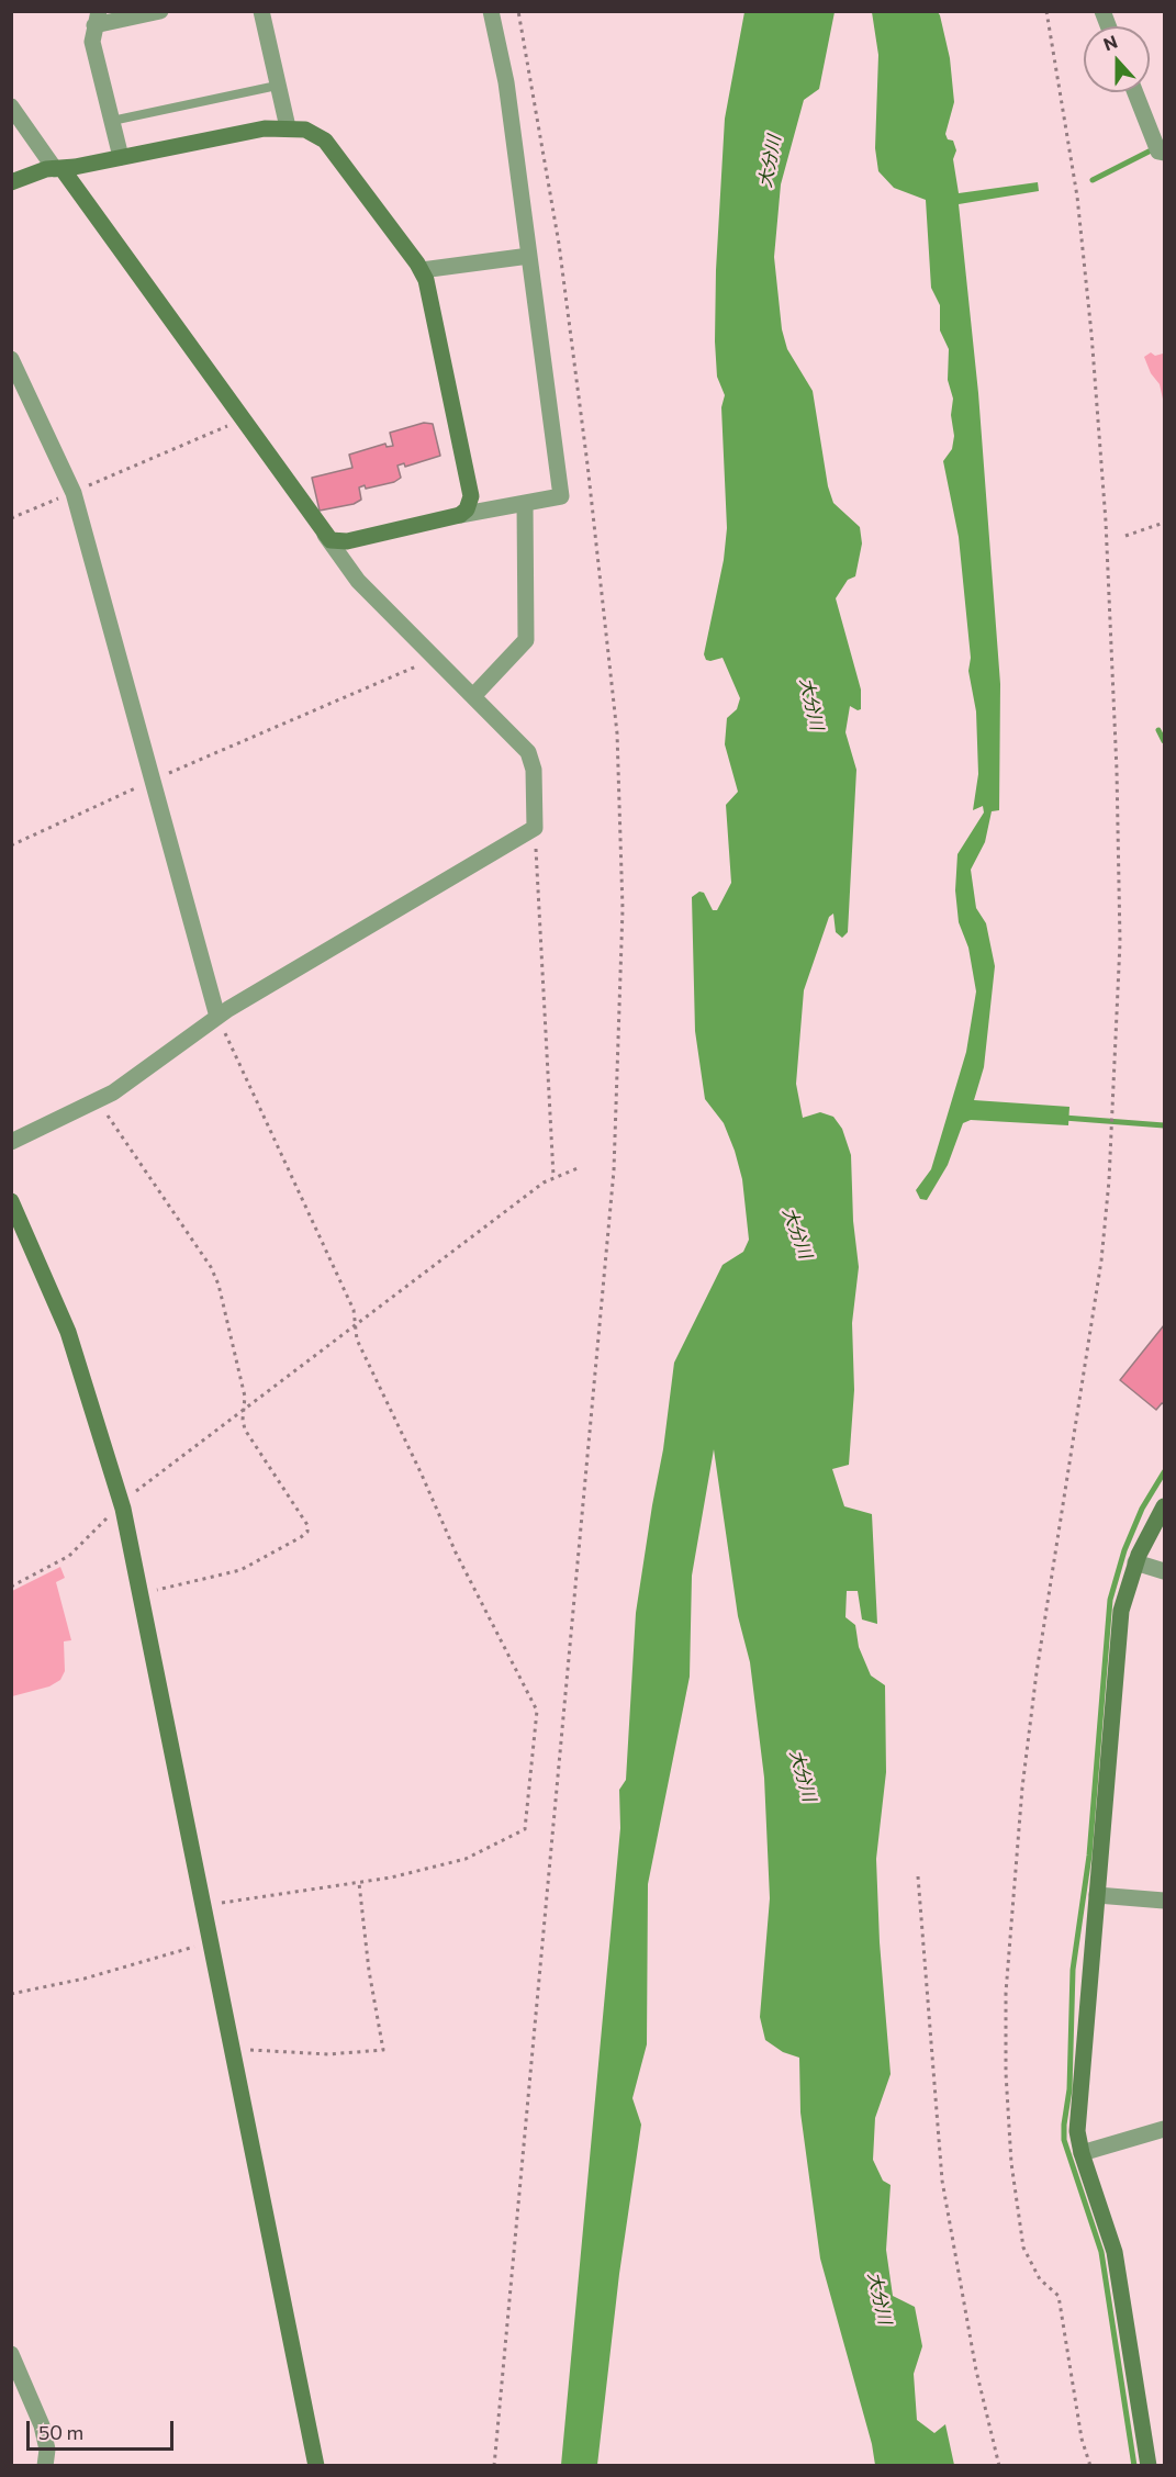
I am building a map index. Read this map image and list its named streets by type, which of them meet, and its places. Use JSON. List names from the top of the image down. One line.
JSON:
{"water":["大分川"],"scale_bar":"50 m","north":"top"}
